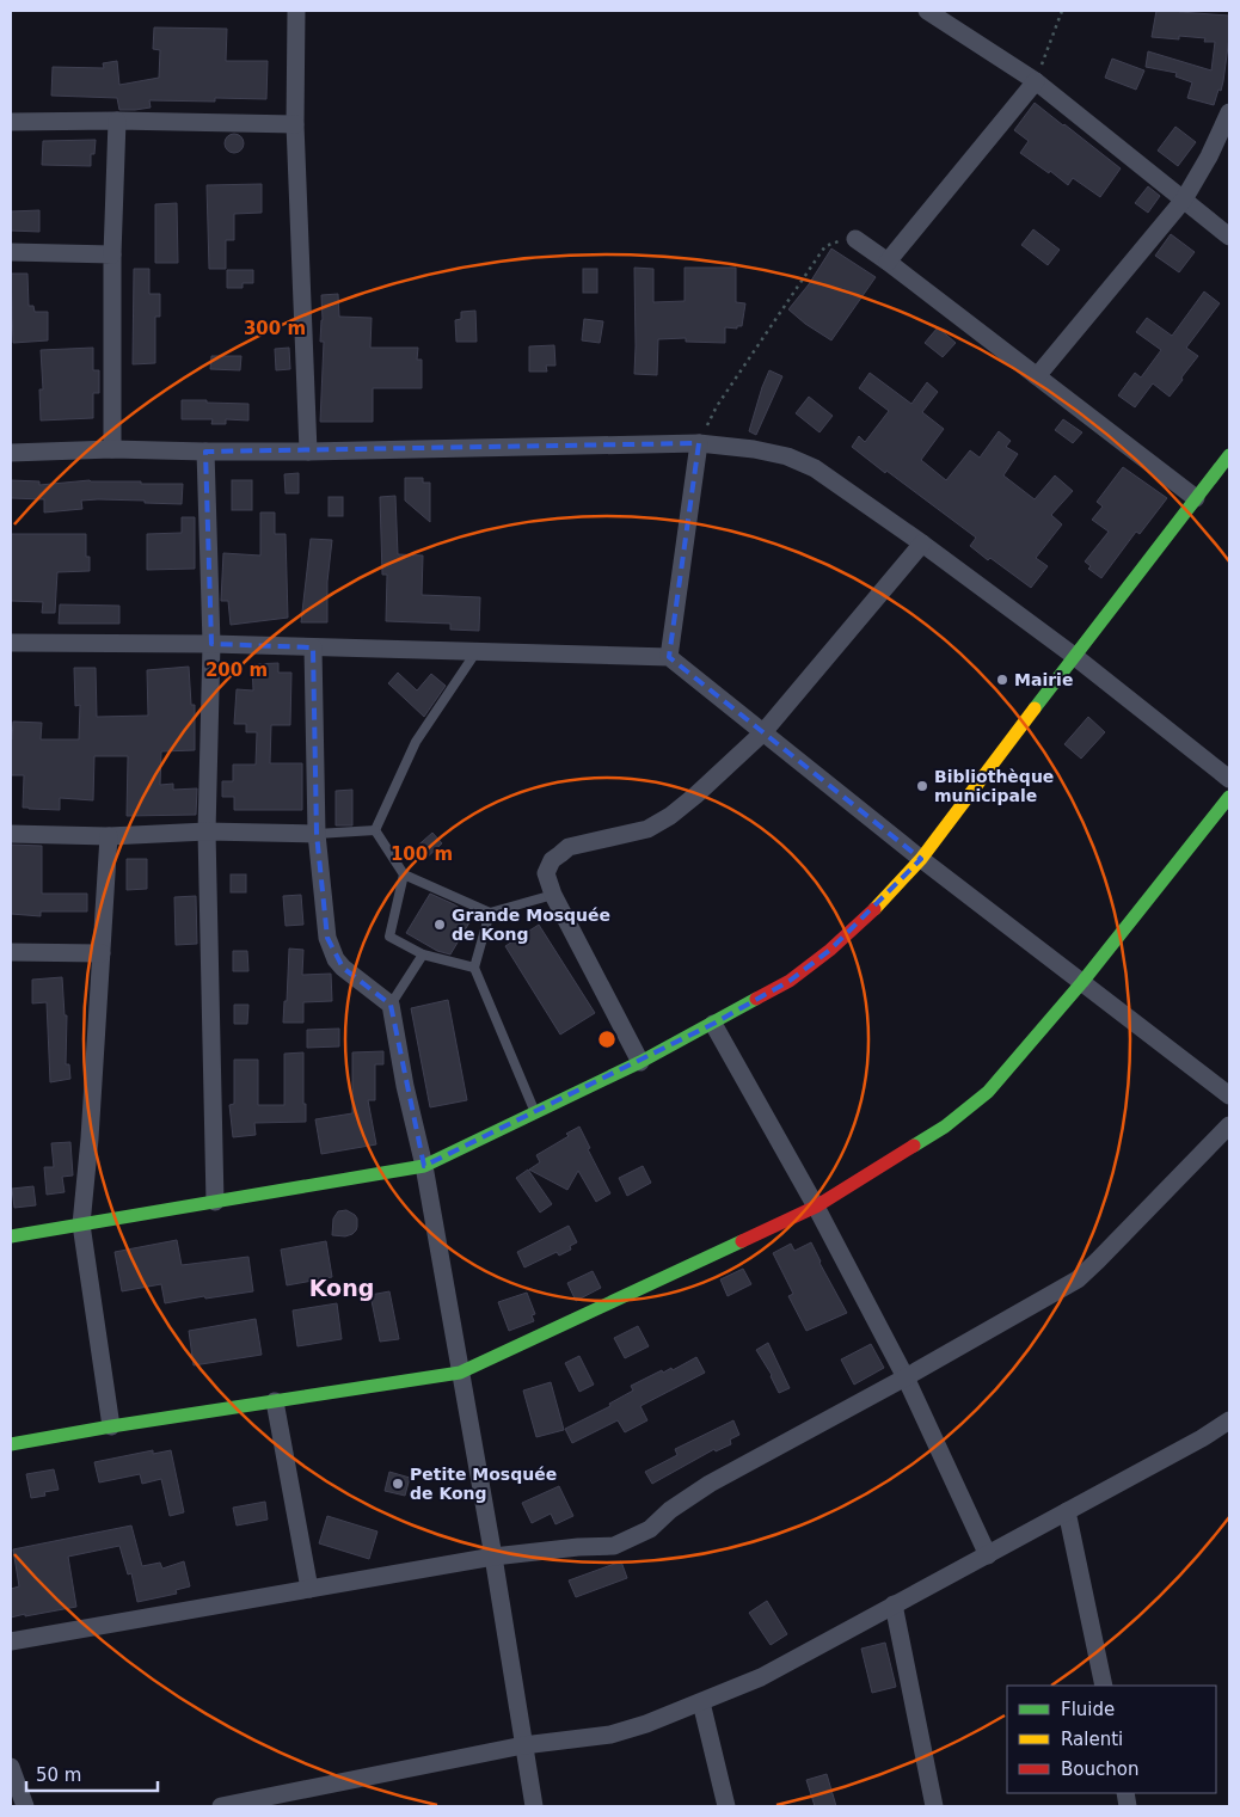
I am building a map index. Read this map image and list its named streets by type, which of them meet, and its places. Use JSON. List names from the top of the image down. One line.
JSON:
{"districts":["Kong"],"places":["Mairie","Bibliothèque municipale","Grande Mosquée de Kong","Petite Mosquée de Kong"],"legend":["Fluide","Ralenti","Bouchon"],"scale_bar":"50 m","rings":["300 m","200 m","100 m"]}
